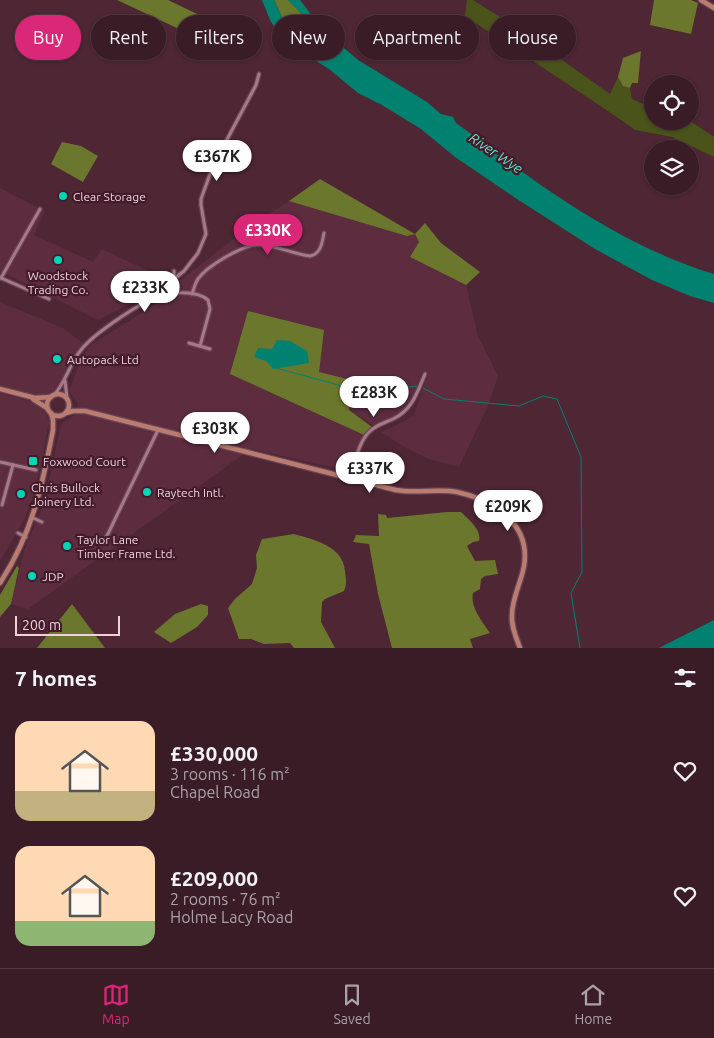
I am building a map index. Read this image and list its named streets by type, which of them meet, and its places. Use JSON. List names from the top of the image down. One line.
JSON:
{"water":["River Wye"],"places":{"other":["Clear Storage","Woodstock Trading Co.","Autopack Ltd","Raytech Intl.","Chris Bullock Joinery Ltd.","Taylor Lane Timber Frame Ltd.","JDP"],"transit":["Foxwood Court"]},"scale_bar":"200 m","page":{"chip":["Buy","Rent","Filters","New","Apartment","House"],"price":["£367K","£330K","£233K","£283K","£303K","£337K","£209K"],"scale":"200 m","heading":"7 homes","list":[{"name":"£330,000","note":"3 rooms · 116 m² · Chapel Road"},{"name":"£209,000","note":"2 rooms · 76 m² · Holme Lacy Road"}],"tabs":["Map","Saved","Home"]}}
